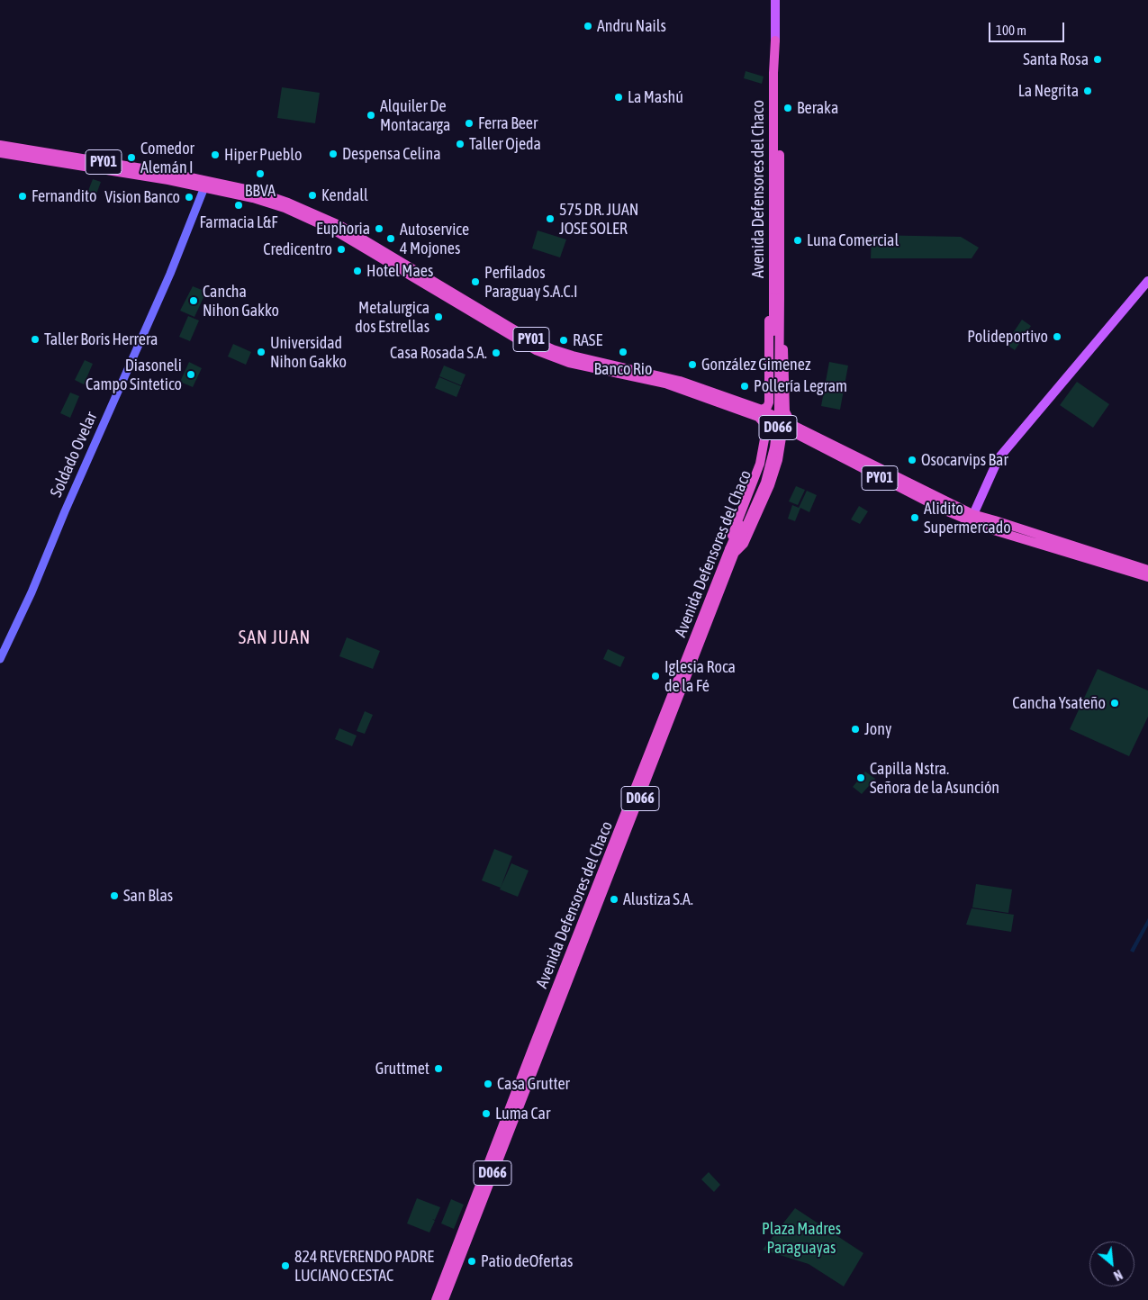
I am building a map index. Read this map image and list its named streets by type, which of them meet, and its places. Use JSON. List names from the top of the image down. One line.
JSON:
{"streets":{"highway":["PY01","Avenida Defensores del Chaco","D066"],"main road":["Soldado Ovelar"]},"crossings":[["PY01","Soldado Ovelar"]],"districts":["SAN JUAN"],"parks":["Plaza Madres Paraguayas"],"places":["Andru Nails","Santa Rosa","La Negrita","La Mashú","Beraka","Alquiler De Montacarga","Ferra Beer","Taller Ojeda","Despensa Celina","Hiper Pueblo","Comedor Alemán I","BBVA","Kendall","Fernandito","Vision Banco","Farmacia L&F","575 DR. JUAN JOSE SOLER","Euphoria","Autoservice 4 Mojones","Luna Comercial","Credicentro","Hotel Maes","Perfilados Paraguay S.A.C.I","Cancha Nihon Gakko","Metalurgica dos Estrellas","Polideportivo","Taller Boris Herrera","RASE","Universidad Nihon Gakko","Banco Rio","Casa Rosada S.A.","González Gimenez","Diasoneli Campo Sintetico","Pollería Legram","Osocarvips Bar","Alidito Supermercado","Iglesia Roca de la Fé","Cancha Ysateño","Jony","Capilla Nstra. Señora de la Asunción","San Blas","Alustiza S.A.","Gruttmet","Casa Grutter","Luma Car","Patio deOfertas","824 REVERENDO PADRE LUCIANO CESTAC"],"scale_bar":"100 m","north":"bottom right"}
